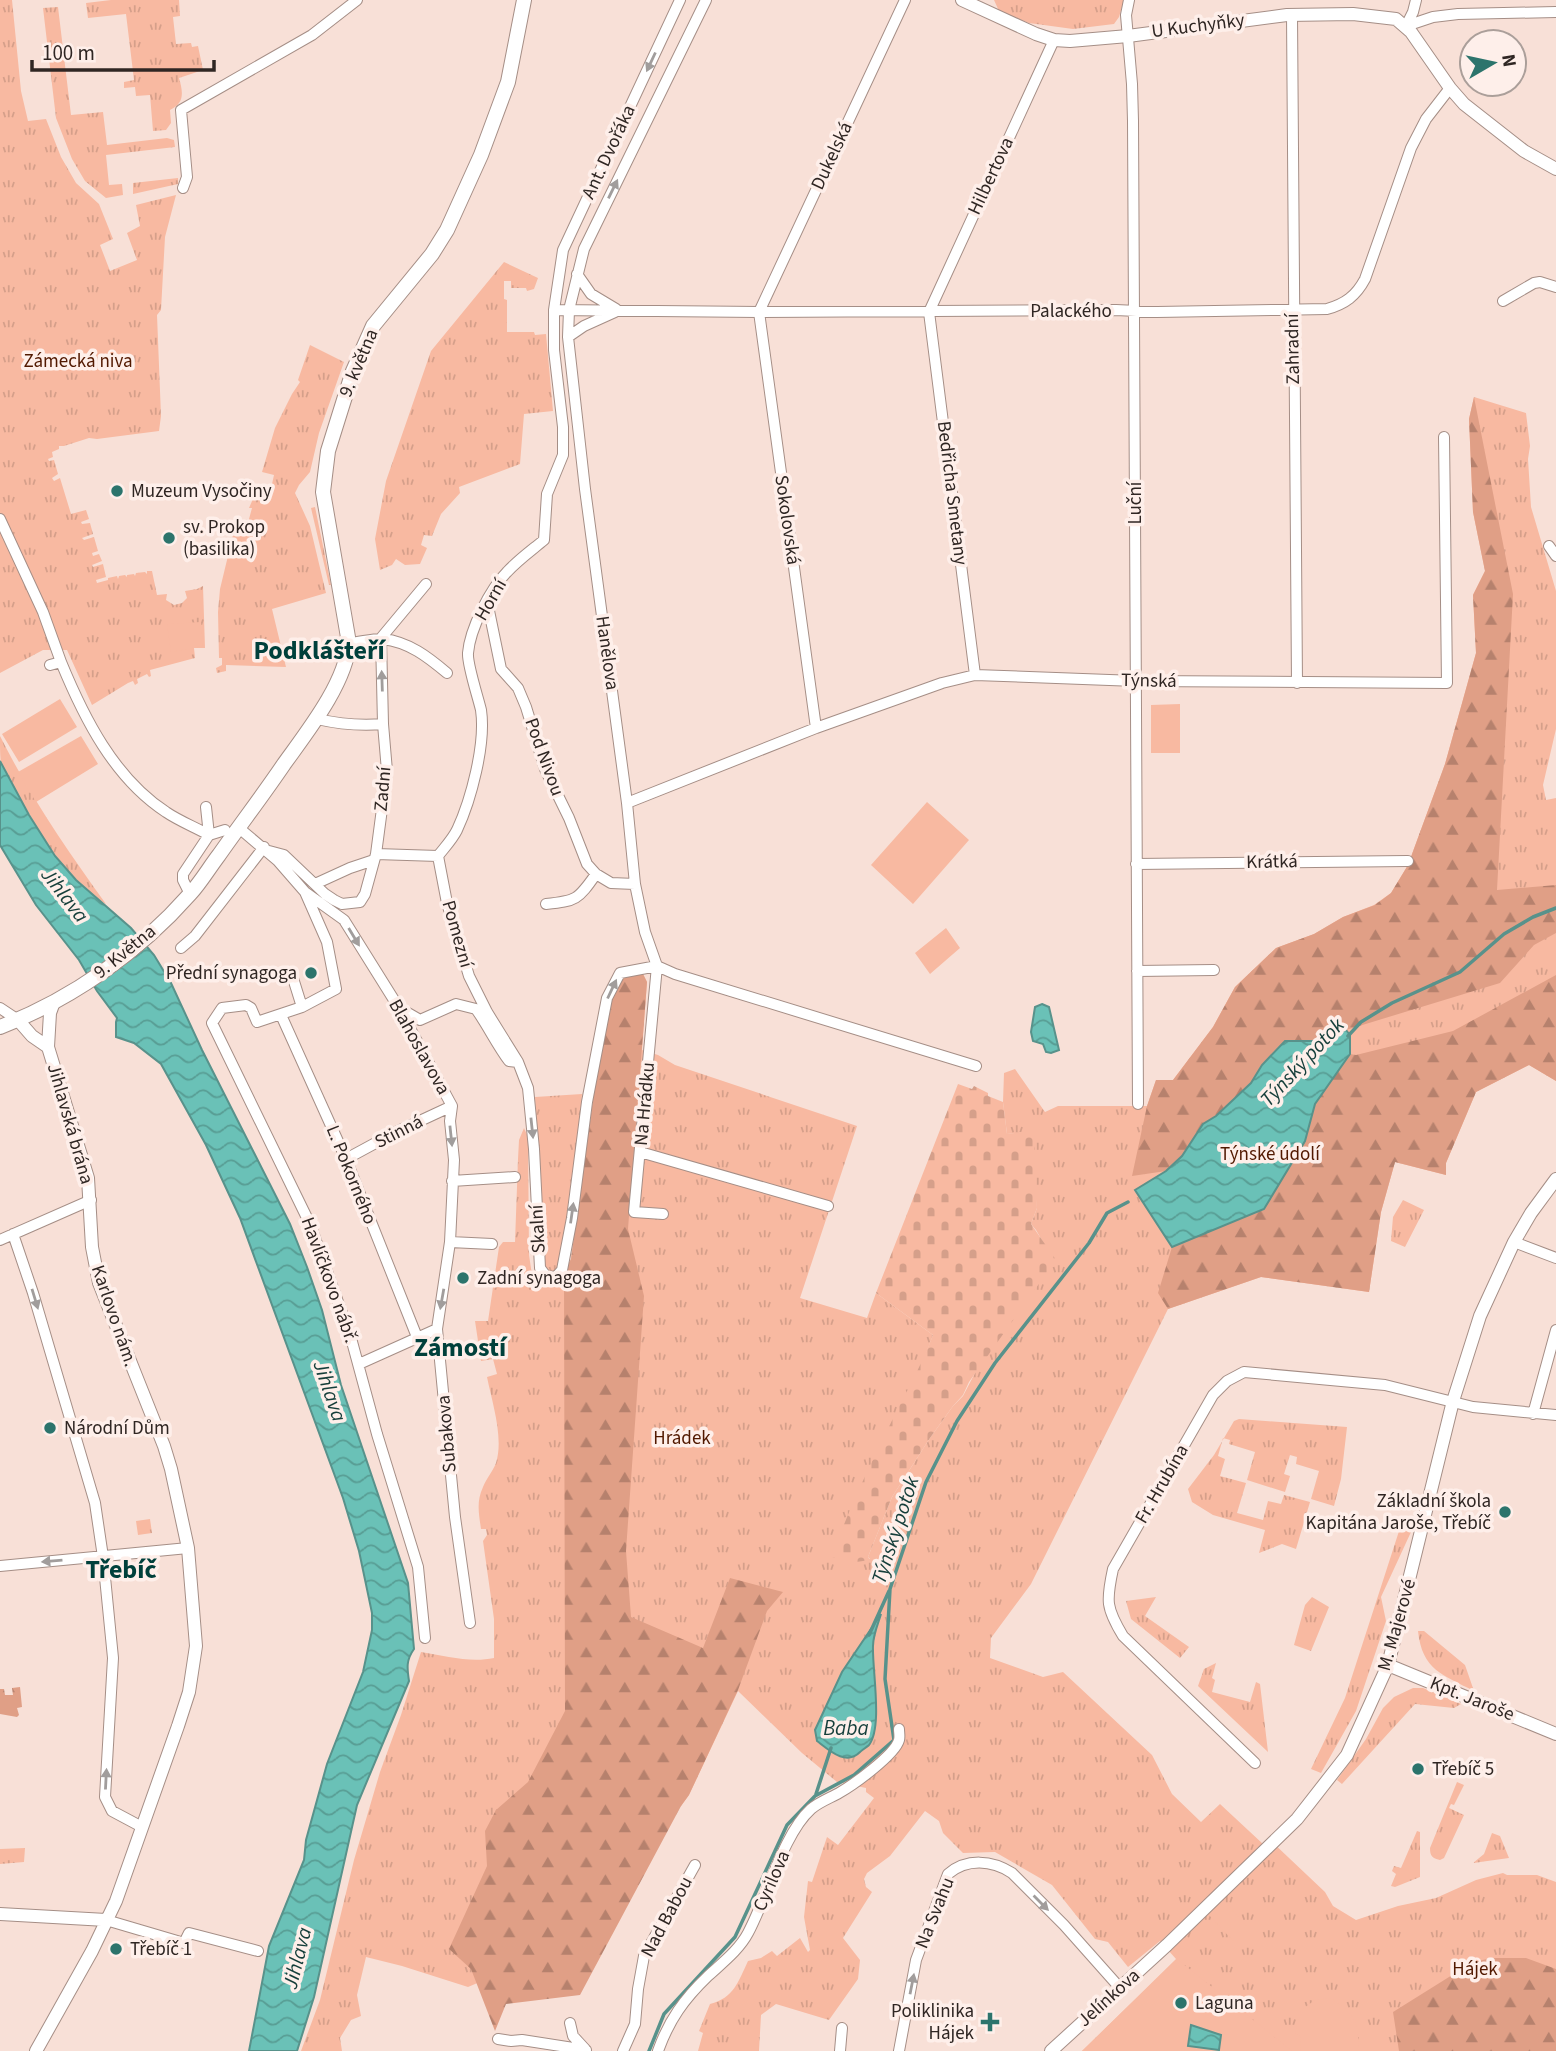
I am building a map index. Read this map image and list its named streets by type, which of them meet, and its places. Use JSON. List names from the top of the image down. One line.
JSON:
{"streets":{"main road":["9. května","9. Května"],"street":["U Kuchyňky","Ant. Dvořáka","Dukelská","Hilbertova","Palackého","Zahradní","Bedřicha Smetany","Luční","Sokolovská","Horní","Hanělova","Týnská","Pod Nivou","Zadní","Krátká","Pomezní","Blahoslavova","Na Hrádku","Jihlavská brána","Stinná","L. Pokorného","Skalní","Havlíčkovo nábř.","Karlovo nám.","Subakova","Fr. Hrubína","M. Majerové","Kpt. Jaroše","Cyrilova","Na Svahu","Nad Babou","Jelínkova"]},"crossings":[["U Kuchyňky","Hilbertova"],["U Kuchyňky","Zahradní"],["U Kuchyňky","Luční"],["Ant. Dvořáka","Palackého"],["Ant. Dvořáka","Horní"],["Ant. Dvořáka","Hanělova"],["Dukelská","Palackého"],["Dukelská","Sokolovská"],["Hilbertova","Palackého"],["Hilbertova","Bedřicha Smetany"],["Palackého","Zahradní"],["Palackého","Bedřicha Smetany"],["Palackého","Luční"],["Palackého","Sokolovská"],["Palackého","Horní"],["Palackého","Hanělova"],["Zahradní","Týnská"],["9. května","9. Května"],["9. května","Blahoslavova"],["Bedřicha Smetany","Týnská"],["Luční","Týnská"],["Luční","Krátká"],["Sokolovská","Týnská"],["Horní","Pod Nivou"],["Horní","Pomezní"],["Hanělova","Týnská"],["Hanělova","Na Hrádku"],["Hanělova","Skalní"],["Zadní","Blahoslavova"],["Pomezní","Skalní"],["9. Května","Blahoslavova"],["9. Května","Jihlavská brána"],["Blahoslavova","Stinná"],["Blahoslavova","Skalní"],["Blahoslavova","Subakova"],["Na Hrádku","Skalní"],["Jihlavská brána","Karlovo nám."],["Stinná","L. Pokorného"],["L. Pokorného","Havlíčkovo nábř."],["Fr. Hrubína","M. Majerové"],["M. Majerové","Kpt. Jaroše"],["M. Majerové","Jelínkova"],["Na Svahu","Jelínkova"]],"one_way":["Blahoslavova"],"districts":["Podklášteří","Zámostí","Třebíč"],"water":["Jihlava","Týnský potok","Baba"],"parks":["Zámecká niva","Týnské údolí","Hrádek","Hájek"],"places":{"other":["Muzeum Vysočiny","sv. Prokop (basilika)","Přední synagoga","Zadní synagoga","Národní Dům","Základní škola Kapitána Jaroše, Třebíč","Třebíč 5","Třebíč 1","Laguna"],"health":["Poliklinika Hájek"]},"scale_bar":"100 m","north":"right"}
